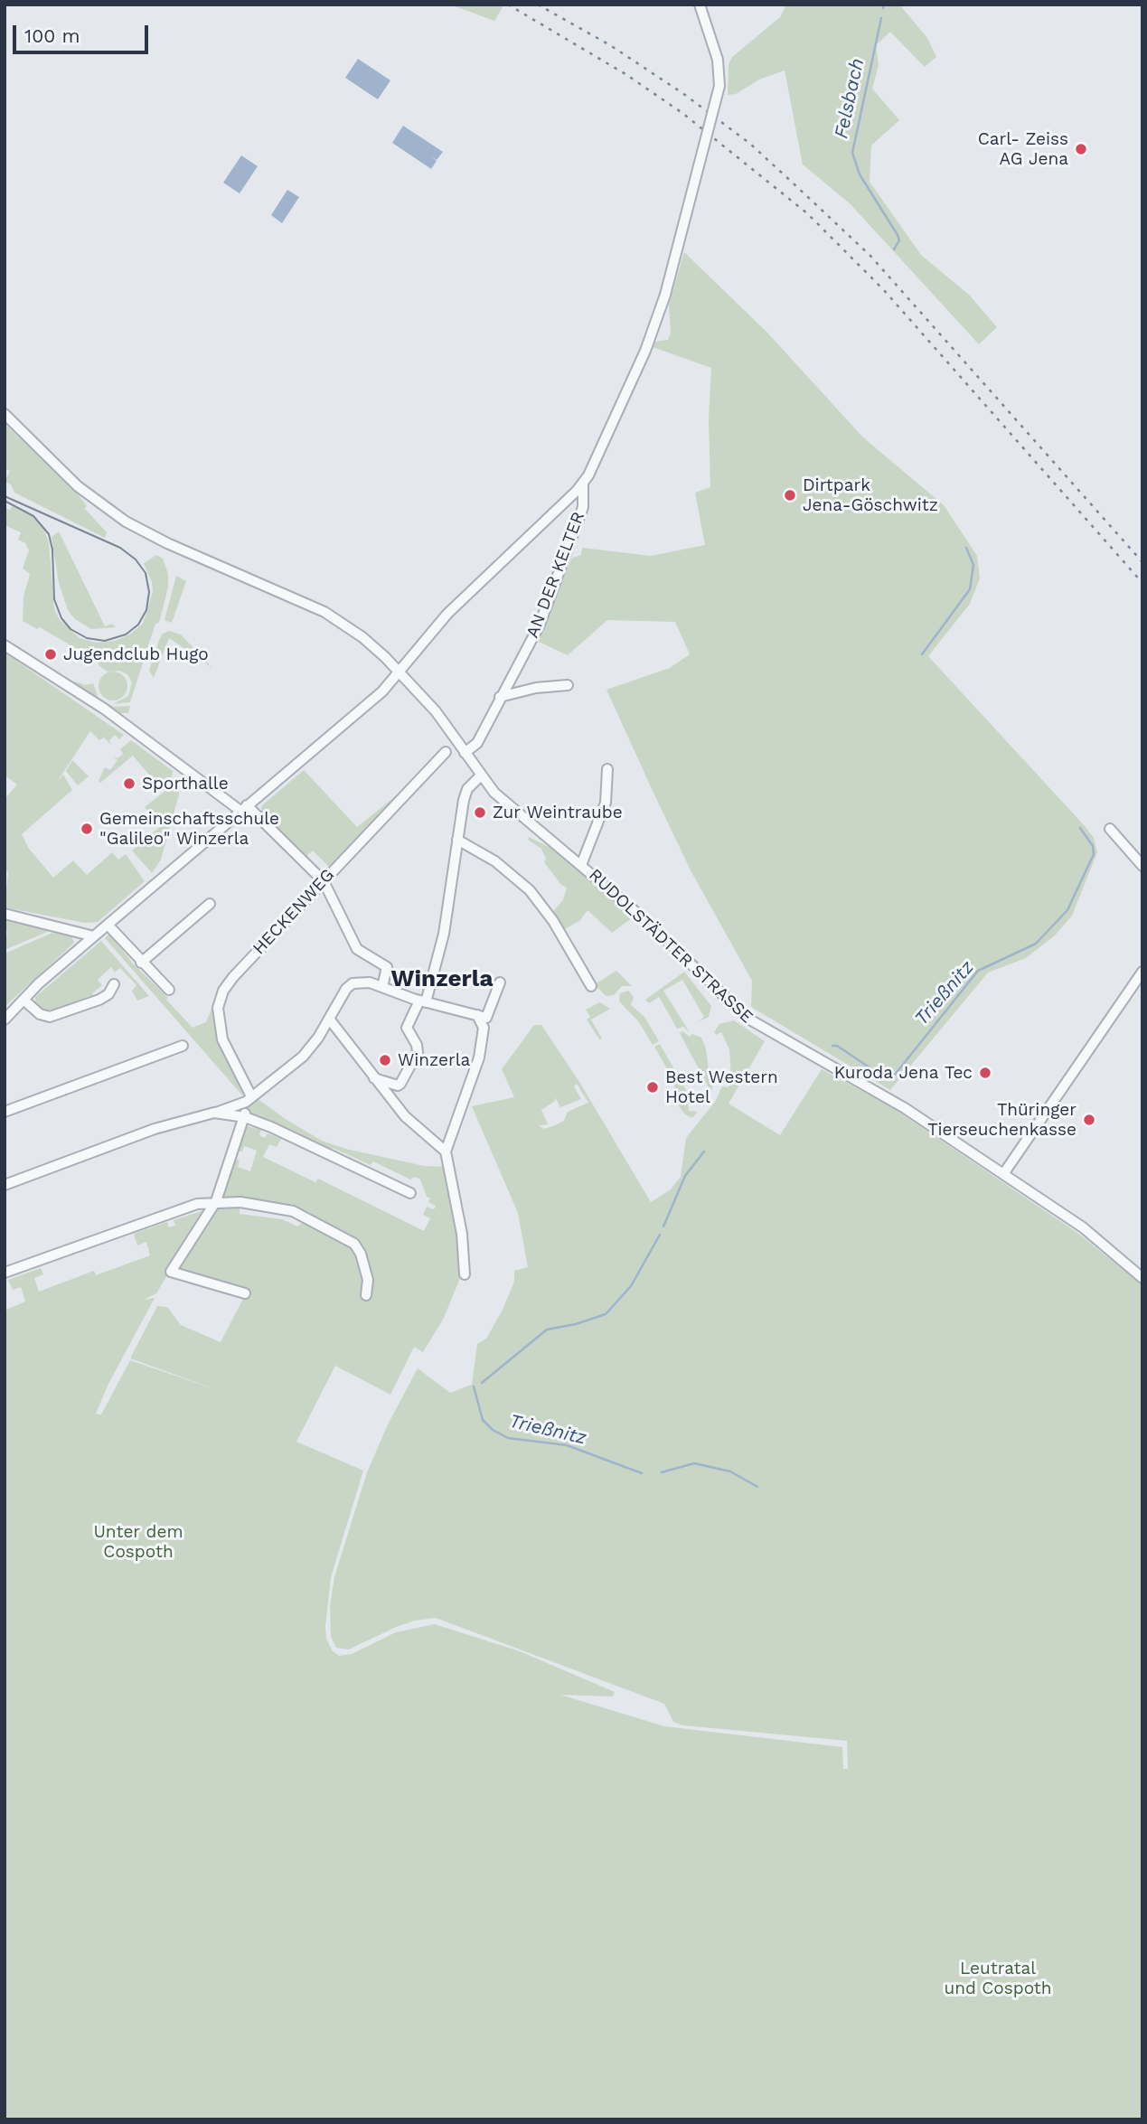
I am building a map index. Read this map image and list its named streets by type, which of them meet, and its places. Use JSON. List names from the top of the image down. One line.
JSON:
{"streets":{"street":["AN DER KELTER","HECKENWEG","RUDOLSTÄDTER STRASSE"]},"crossings":[["AN DER KELTER","RUDOLSTÄDTER STRASSE"]],"districts":["Winzerla"],"water":["Felsbach","Trießnitz"],"parks":["Unter dem Cospoth","Leutratal und Cospoth"],"places":["Carl- Zeiss AG Jena","Dirtpark Jena-Göschwitz","Jugendclub Hugo","Sporthalle","Zur Weintraube","Gemeinschaftsschule \"Galileo\" Winzerla","Winzerla","Kuroda Jena Tec","Best Western Hotel","Thüringer Tierseuchenkasse"],"scale_bar":"100 m"}
